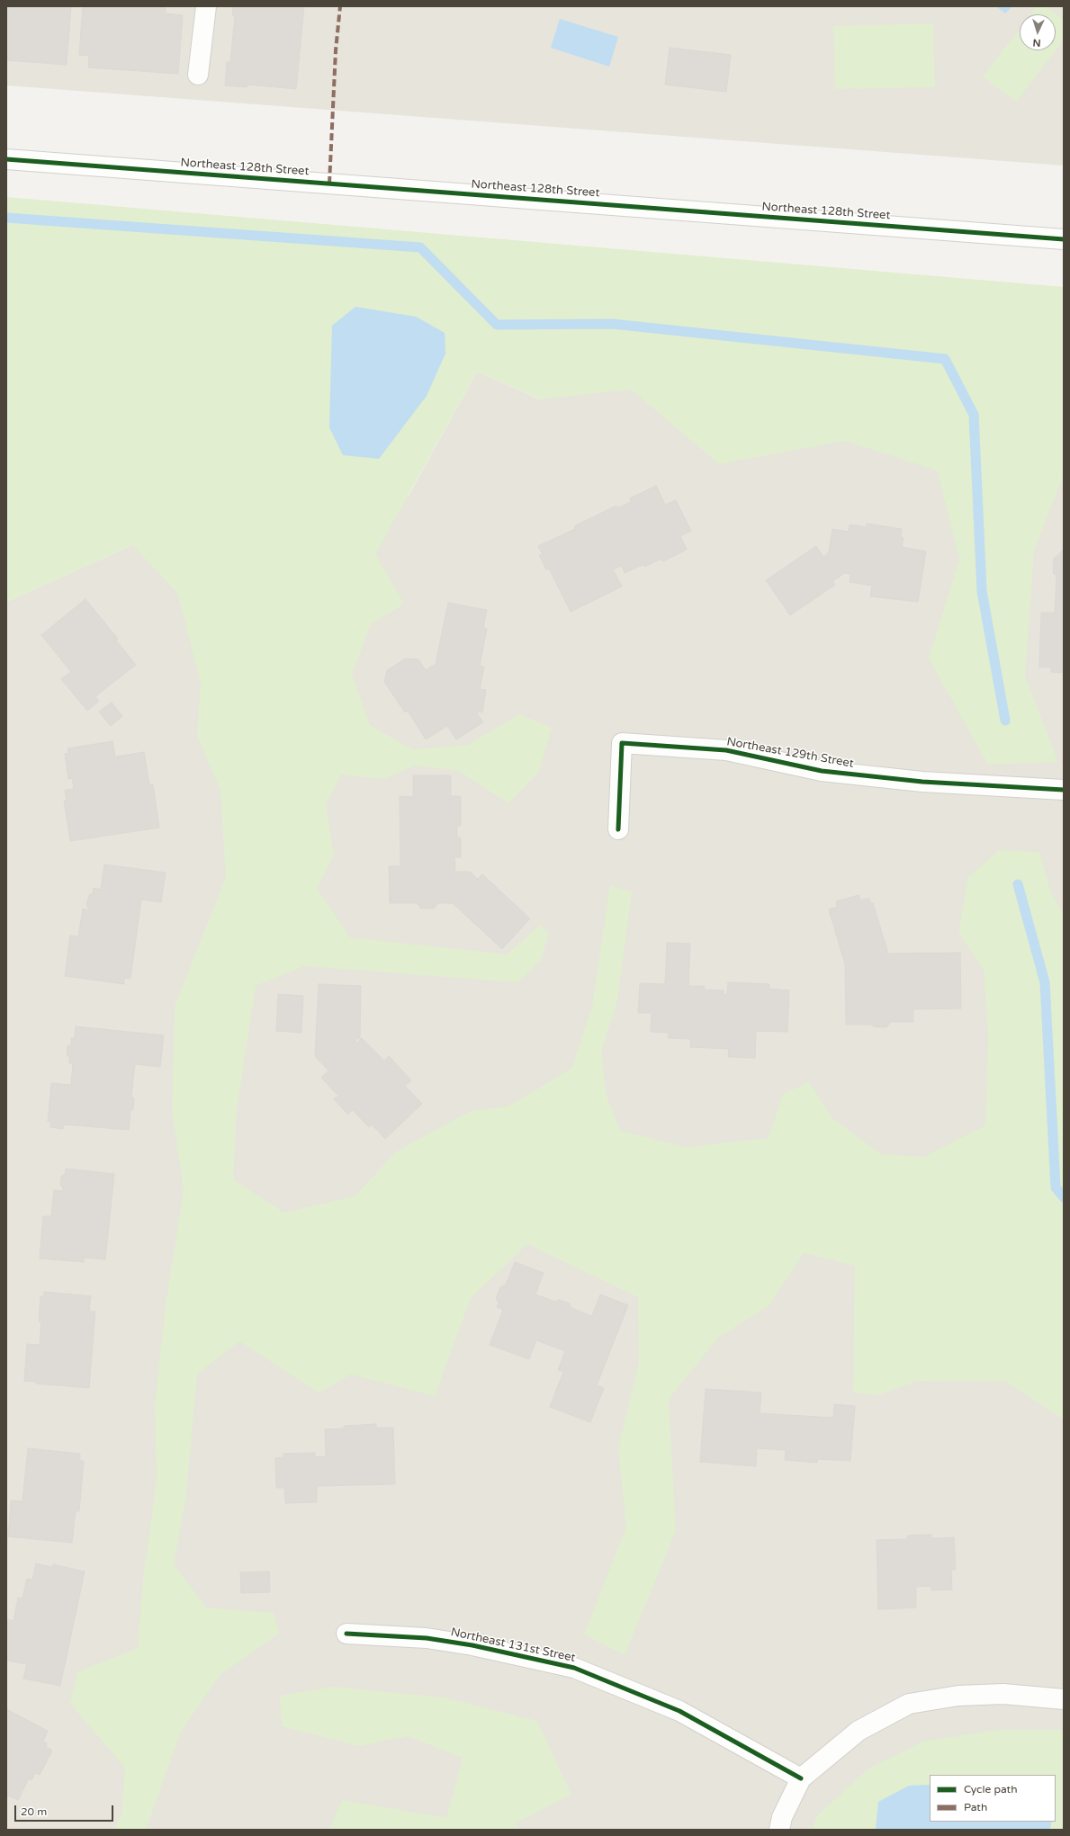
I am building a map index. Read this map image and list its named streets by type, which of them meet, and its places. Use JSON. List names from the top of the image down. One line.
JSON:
{"streets":{"street":["Northeast 128th Street","Northeast 129th Street","Northeast 131st Street"]},"legend":["Cycle path","Path"],"scale_bar":"20 m","north":"bottom"}
